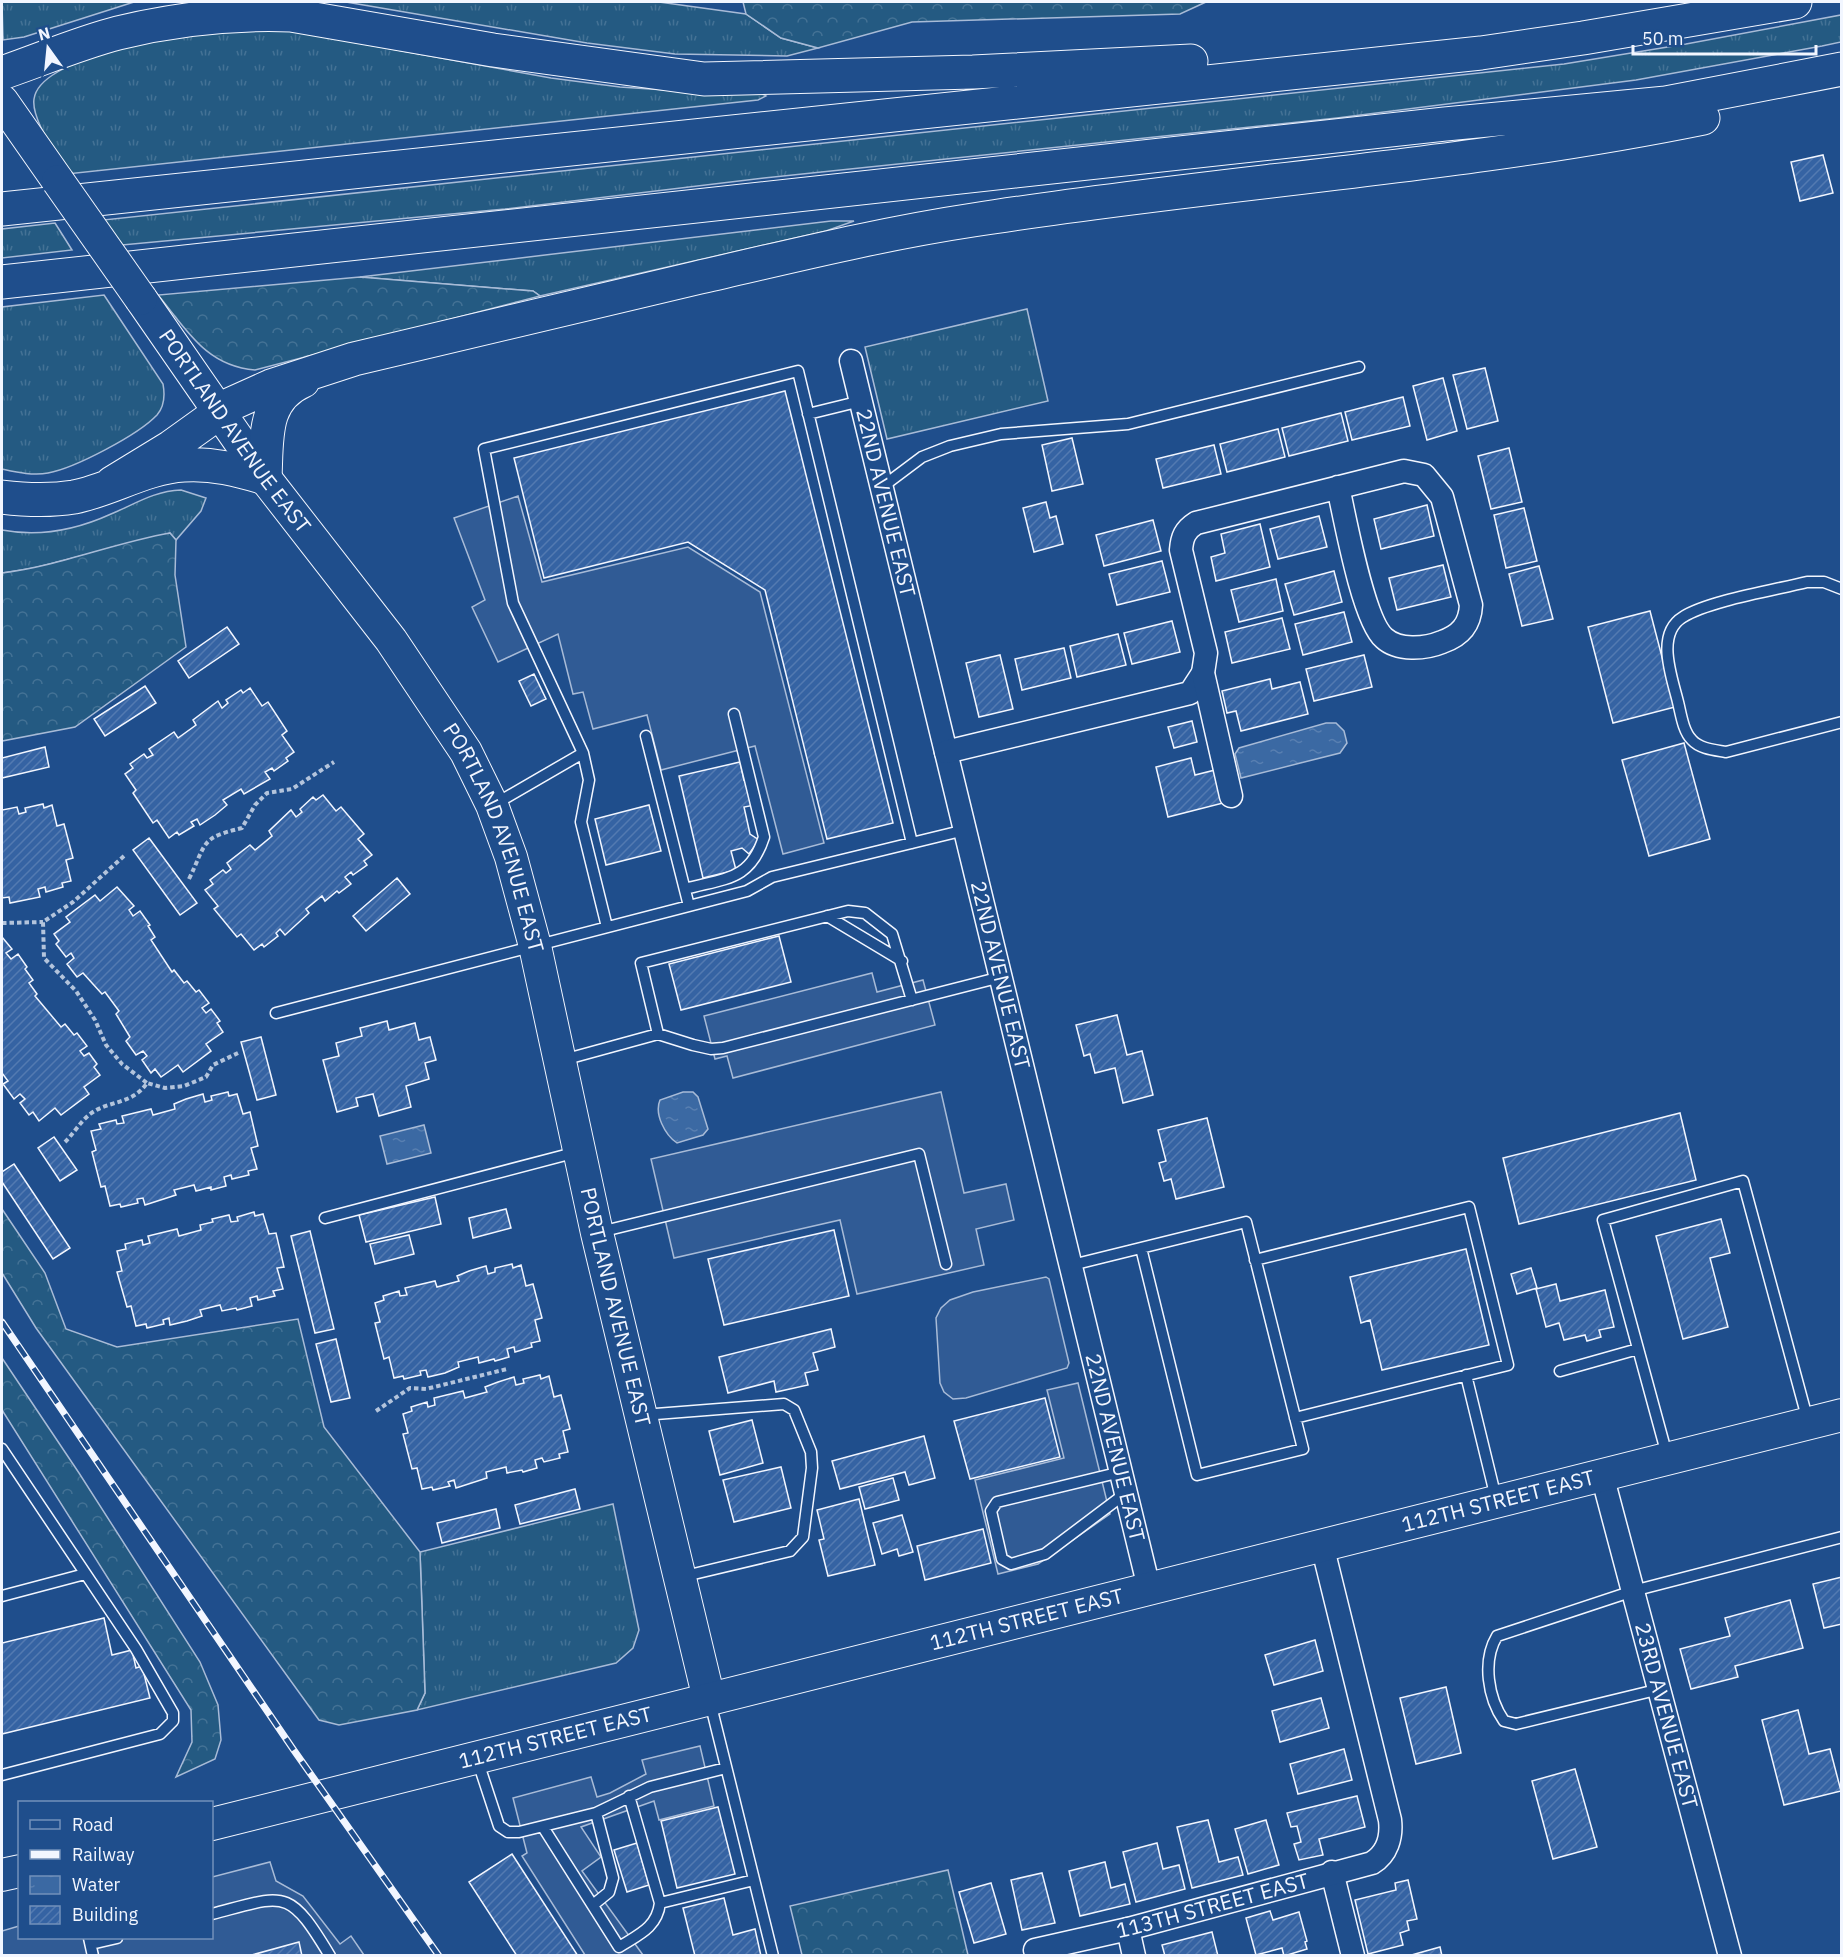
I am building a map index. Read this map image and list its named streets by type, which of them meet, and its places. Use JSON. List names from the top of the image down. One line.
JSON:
{"streets":{"main road":["PORTLAND AVENUE EAST","112TH STREET EAST"],"street":["22ND AVENUE EAST","23RD AVENUE EAST","113TH STREET EAST"]},"crossings":[["PORTLAND AVENUE EAST","112TH STREET EAST"],["22ND AVENUE EAST","112TH STREET EAST"],["112TH STREET EAST","23RD AVENUE EAST"],["112TH STREET EAST","113TH STREET EAST"]],"legend":["Road","Railway","Water","Building"],"scale_bar":"50 m","north":"top"}
